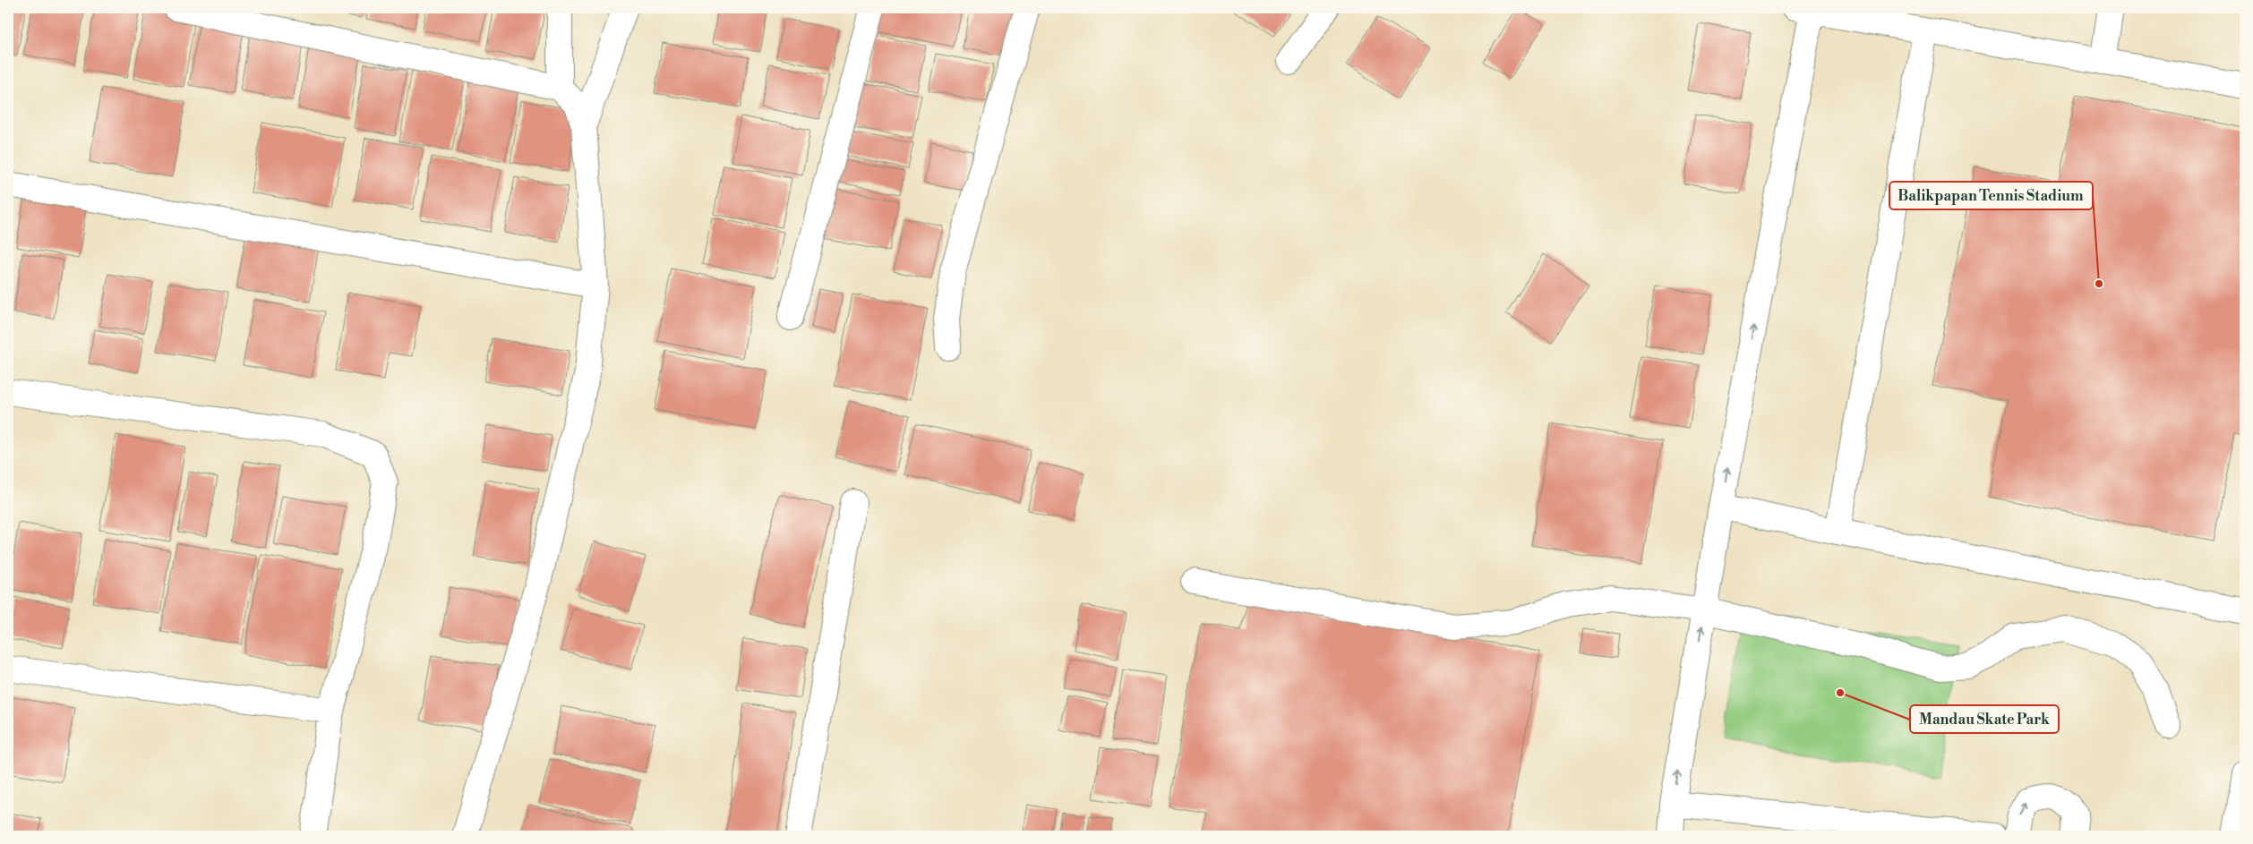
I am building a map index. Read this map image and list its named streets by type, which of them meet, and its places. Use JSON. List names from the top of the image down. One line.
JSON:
{"places":["Balikpapan Tennis Stadium","Mandau Skate Park"]}
